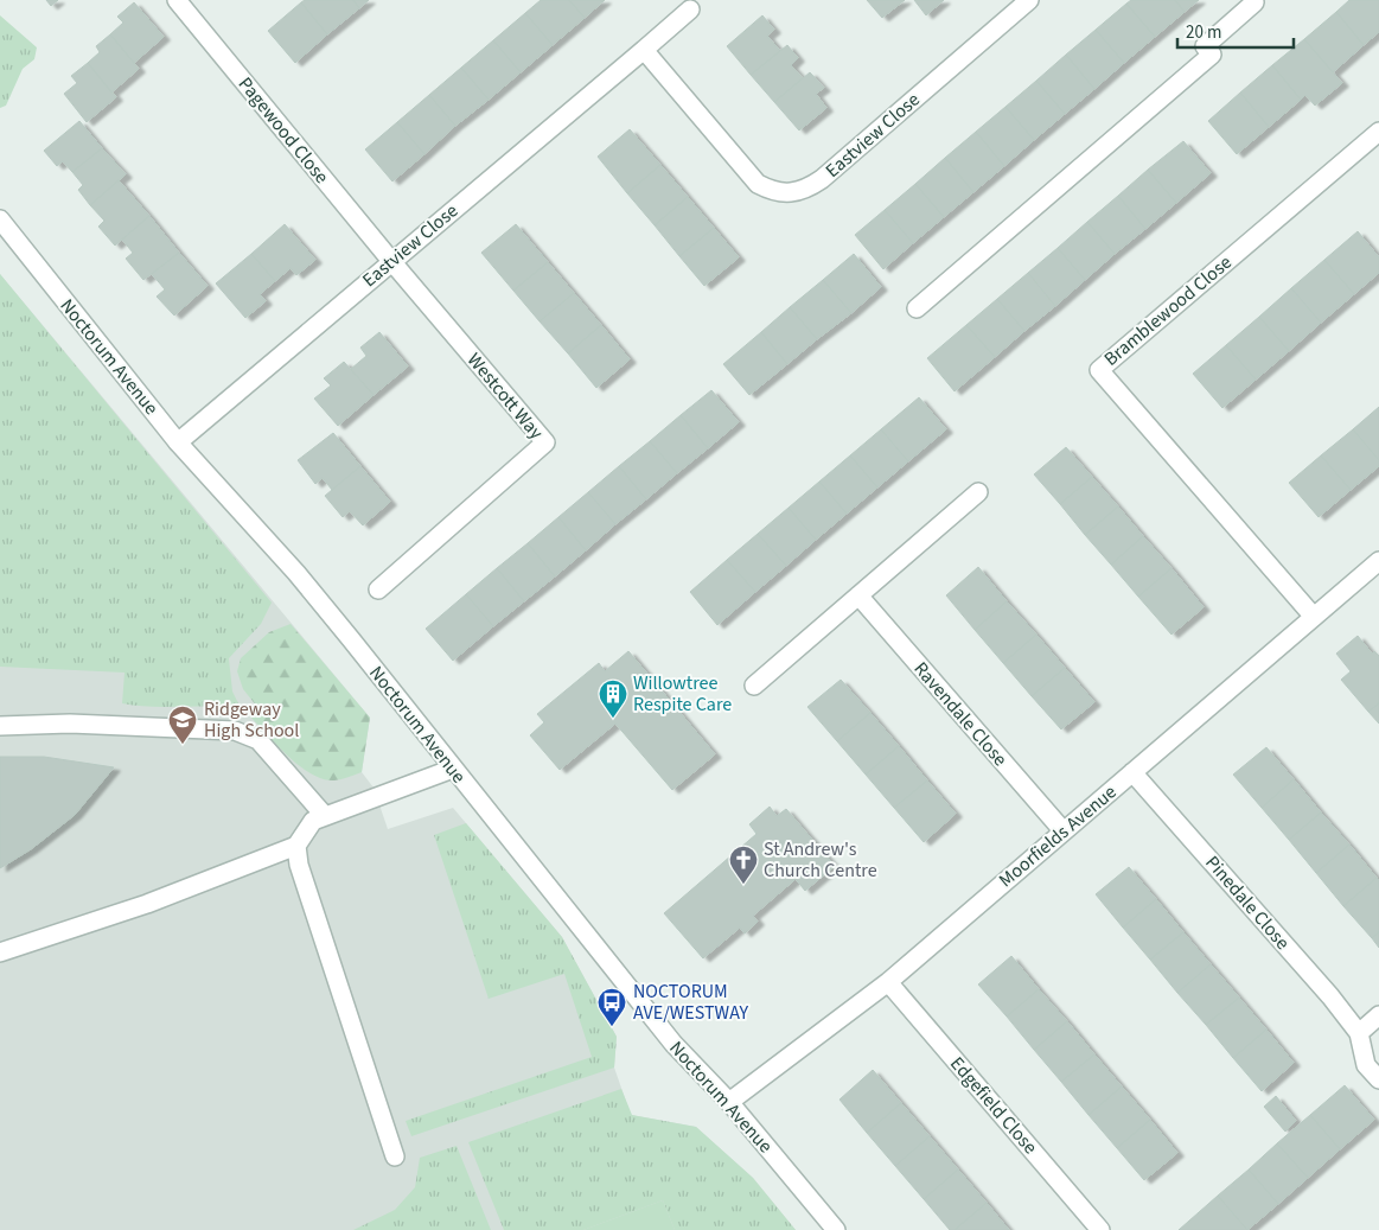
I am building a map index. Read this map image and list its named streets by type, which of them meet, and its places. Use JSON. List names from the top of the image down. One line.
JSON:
{"streets":{"street":["Pagewood Close","Eastview Close","Bramblewood Close","Noctorum Avenue","Westcott Way","Ravendale Close","Moorfields Avenue","Pinedale Close","Edgefield Close"]},"crossings":[["Pagewood Close","Eastview Close"],["Pagewood Close","Westcott Way"],["Eastview Close","Noctorum Avenue"],["Eastview Close","Westcott Way"],["Bramblewood Close","Moorfields Avenue"],["Noctorum Avenue","Moorfields Avenue"],["Ravendale Close","Moorfields Avenue"],["Moorfields Avenue","Pinedale Close"],["Moorfields Avenue","Edgefield Close"]],"places":{"building":["Willowtree Respite Care"],"school or university":["Ridgeway High School"],"church":["St Andrew's Church Centre"],"bus stop":["NOCTORUM AVE/WESTWAY"]},"scale_bar":"20 m"}
